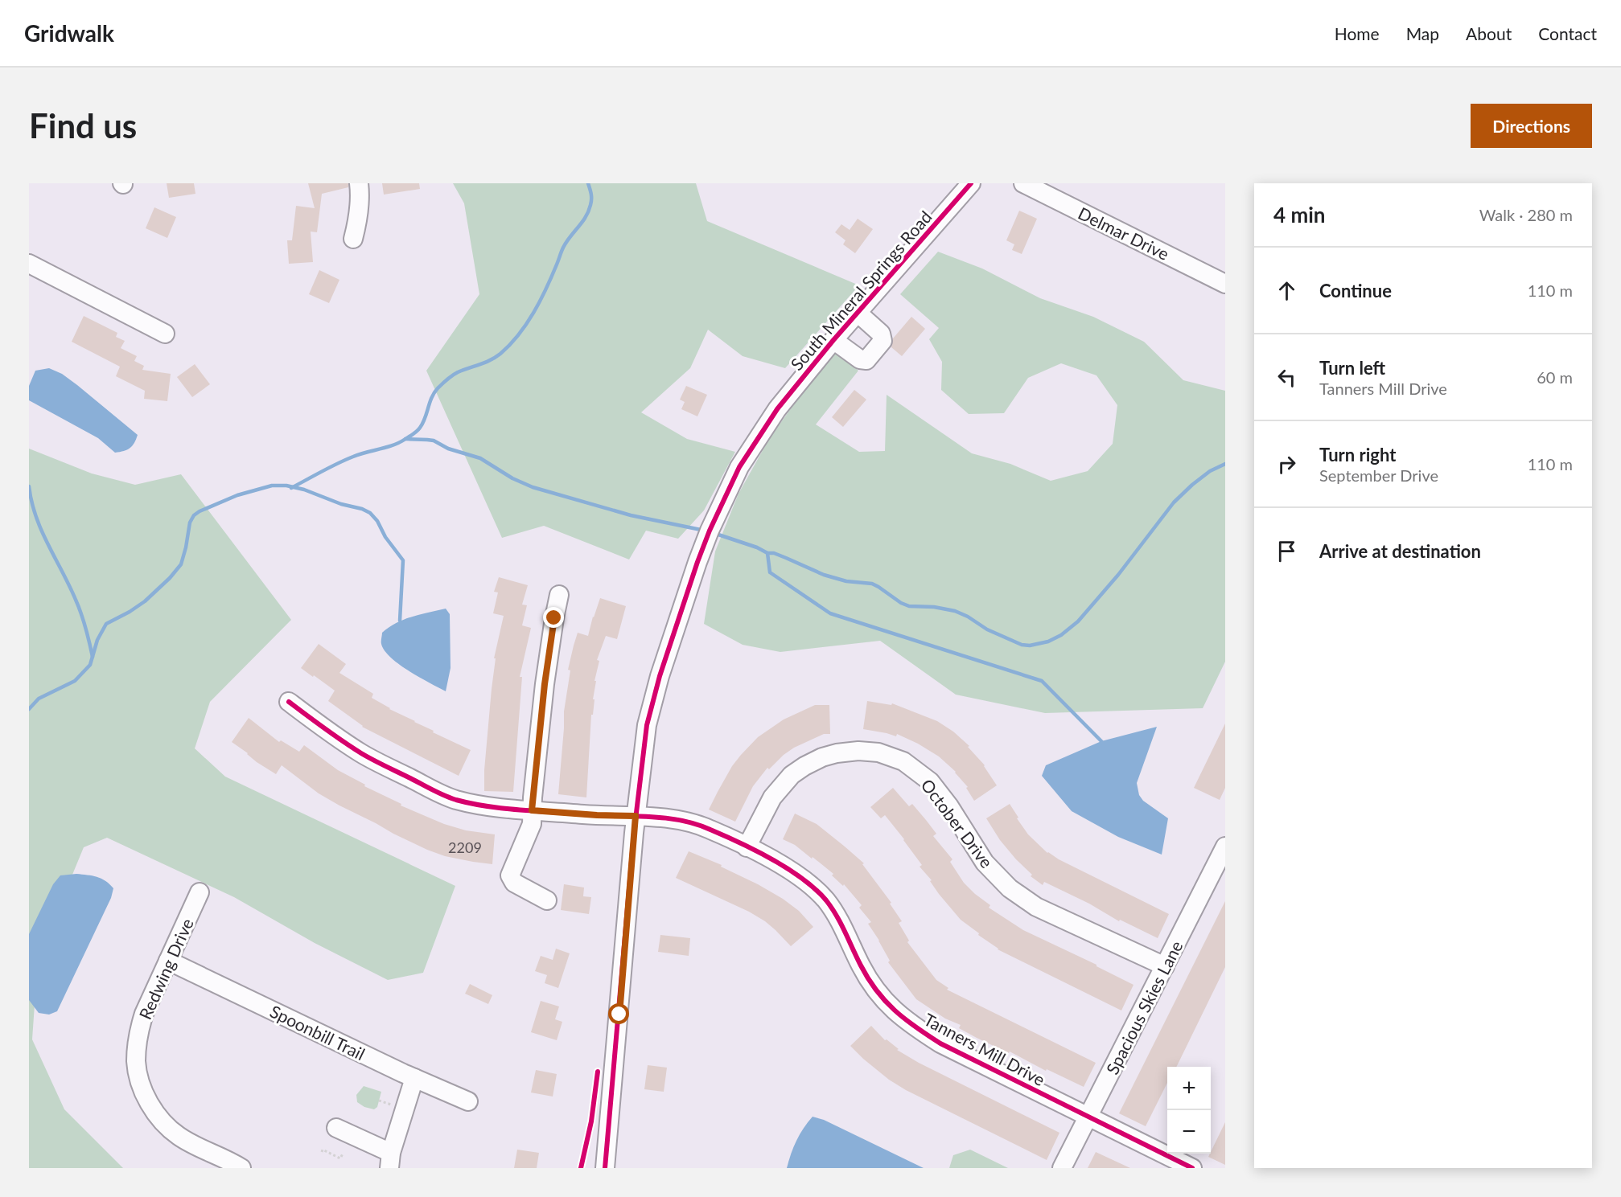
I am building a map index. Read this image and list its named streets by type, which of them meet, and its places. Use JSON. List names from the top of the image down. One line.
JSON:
{"streets":{"street":["Delmar Drive","South Mineral Springs Road","October Drive","Redwing Drive","Spacious Skies Lane","Spoonbill Trail","Tanners Mill Drive"]},"crossings":[["South Mineral Springs Road","Tanners Mill Drive"],["October Drive","Spacious Skies Lane"],["October Drive","Tanners Mill Drive"],["Redwing Drive","Spoonbill Trail"],["Spacious Skies Lane","Tanners Mill Drive"]],"house_numbers":["2209"],"page":{"header":"Gridwalk","nav":["Home","Map","About","Contact"],"buttons":"Directions","title":"Find us","heading":["4 min","Walk · 280 m"],"list":[["Continue","110 m"],["Turn left","Tanners Mill Drive","60 m"],["Turn right","September Drive","110 m"],"Arrive at destination"],"map_buttons":["+","−"]}}
